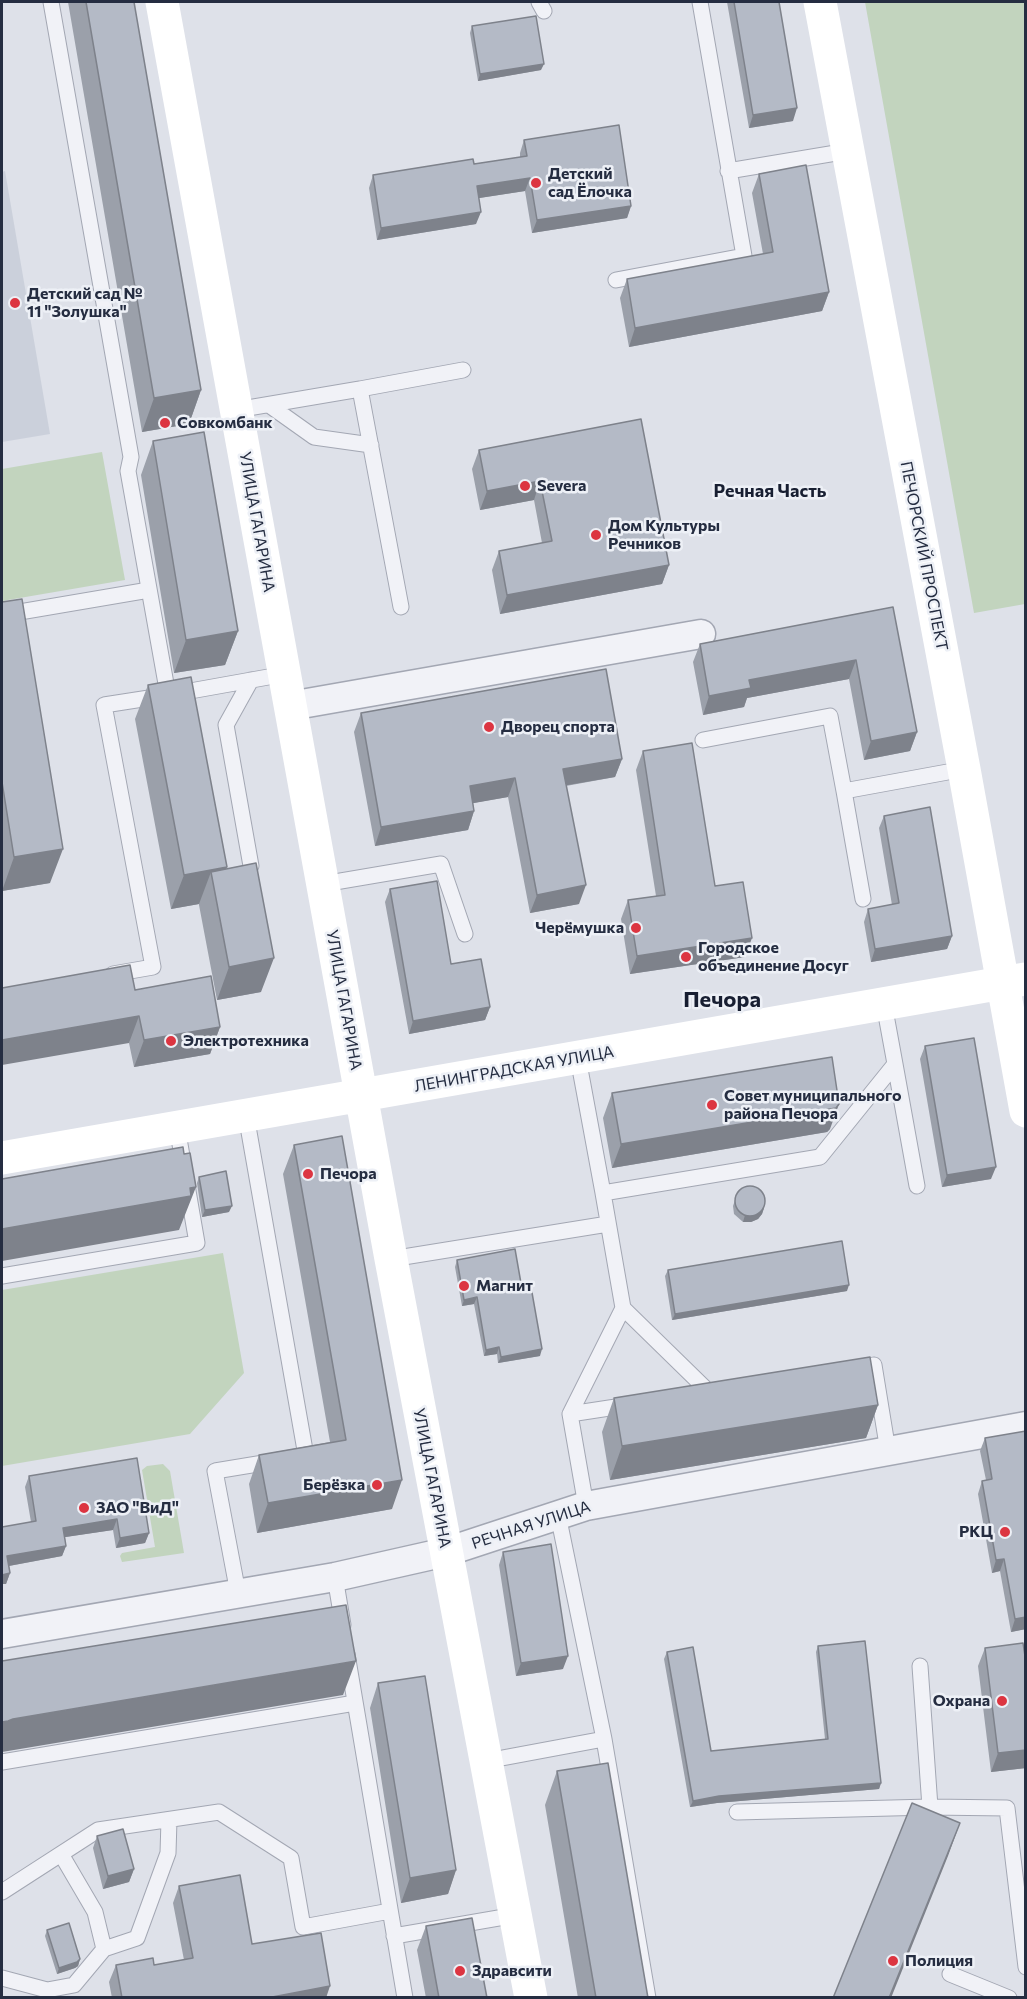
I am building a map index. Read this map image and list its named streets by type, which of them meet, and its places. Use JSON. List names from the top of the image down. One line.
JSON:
{"streets":{"main road":["УЛИЦА ГАГАРИНА","ПЕЧОРСКИЙ ПРОСПЕКТ","ЛЕНИНГРАДСКАЯ УЛИЦА"],"street":["РЕЧНАЯ УЛИЦА"]},"crossings":[["УЛИЦА ГАГАРИНА","ЛЕНИНГРАДСКАЯ УЛИЦА"],["УЛИЦА ГАГАРИНА","РЕЧНАЯ УЛИЦА"],["ПЕЧОРСКИЙ ПРОСПЕКТ","ЛЕНИНГРАДСКАЯ УЛИЦА"]],"districts":["Речная Часть","Печора"],"places":["Детский сад Ёлочка","Детский сад № 11 \"Золушка\"","Совкомбанк","Severa","Дом Культуры Речников","Дворец спорта","Черёмушка","Городское объединение Досуг","Электротехника","Совет муниципального района Печора","Печора","Магнит","Берёзка","ЗАО \"ВиД\"","РКЦ","Охрана","Полиция","Здравсити"]}
